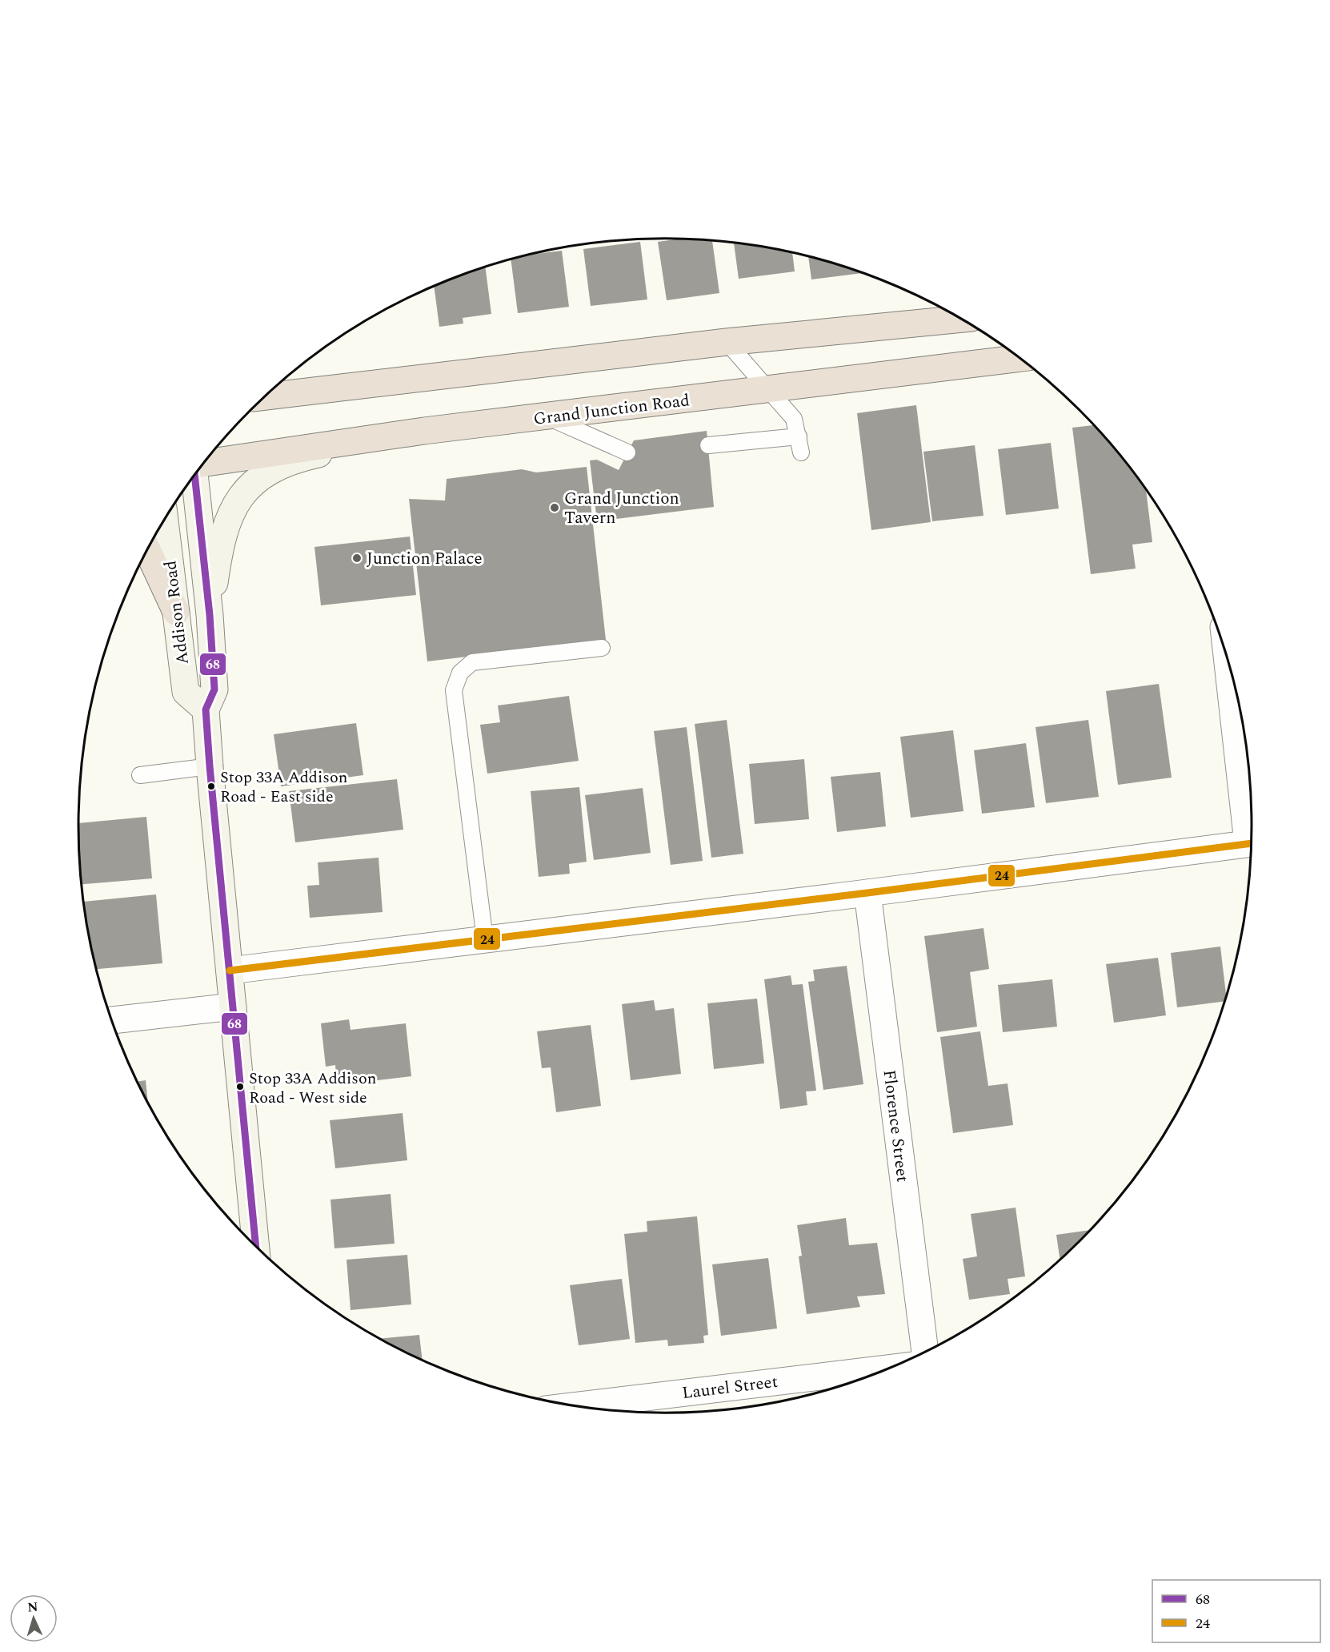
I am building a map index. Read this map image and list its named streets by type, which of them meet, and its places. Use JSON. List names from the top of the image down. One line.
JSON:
{"streets":{"highway":["Grand Junction Road"],"main road":["Addison Road"],"street":["Florence Street","Laurel Street"]},"places":["Grand Junction Tavern","Junction Palace","Stop 33A Addison Road - East side","Stop 33A Addison Road - West side"],"lines":["transit line 68","transit line 24"],"legend":["68","24"],"north":"top"}
